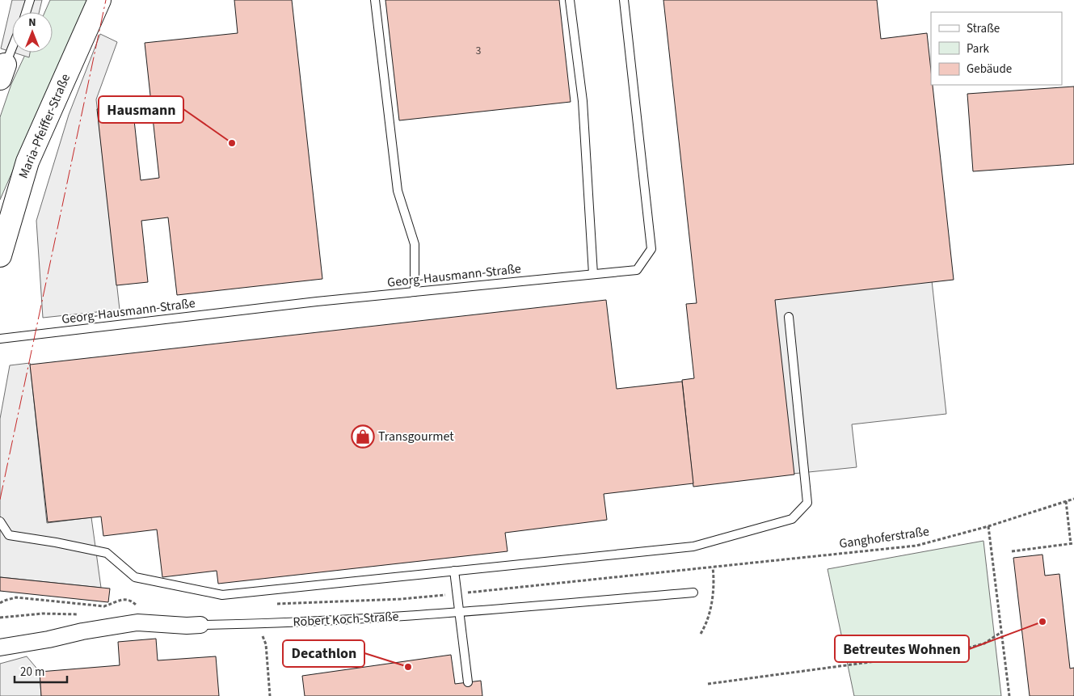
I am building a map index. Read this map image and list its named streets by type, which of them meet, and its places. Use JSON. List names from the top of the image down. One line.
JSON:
{"streets":{"main road":["Maria-Pfeiffer-Straße"],"street":["Robert Koch-Straße"],"lane":["Georg-Hausmann-Straße"],"path":["Ganghoferstraße"]},"places":{"other":["Hausmann","Betreutes Wohnen","Decathlon"],"shop":["Transgourmet"]},"house_numbers":["3"],"legend":["Straße","Park","Gebäude"],"scale_bar":"20 m","north":"top"}
